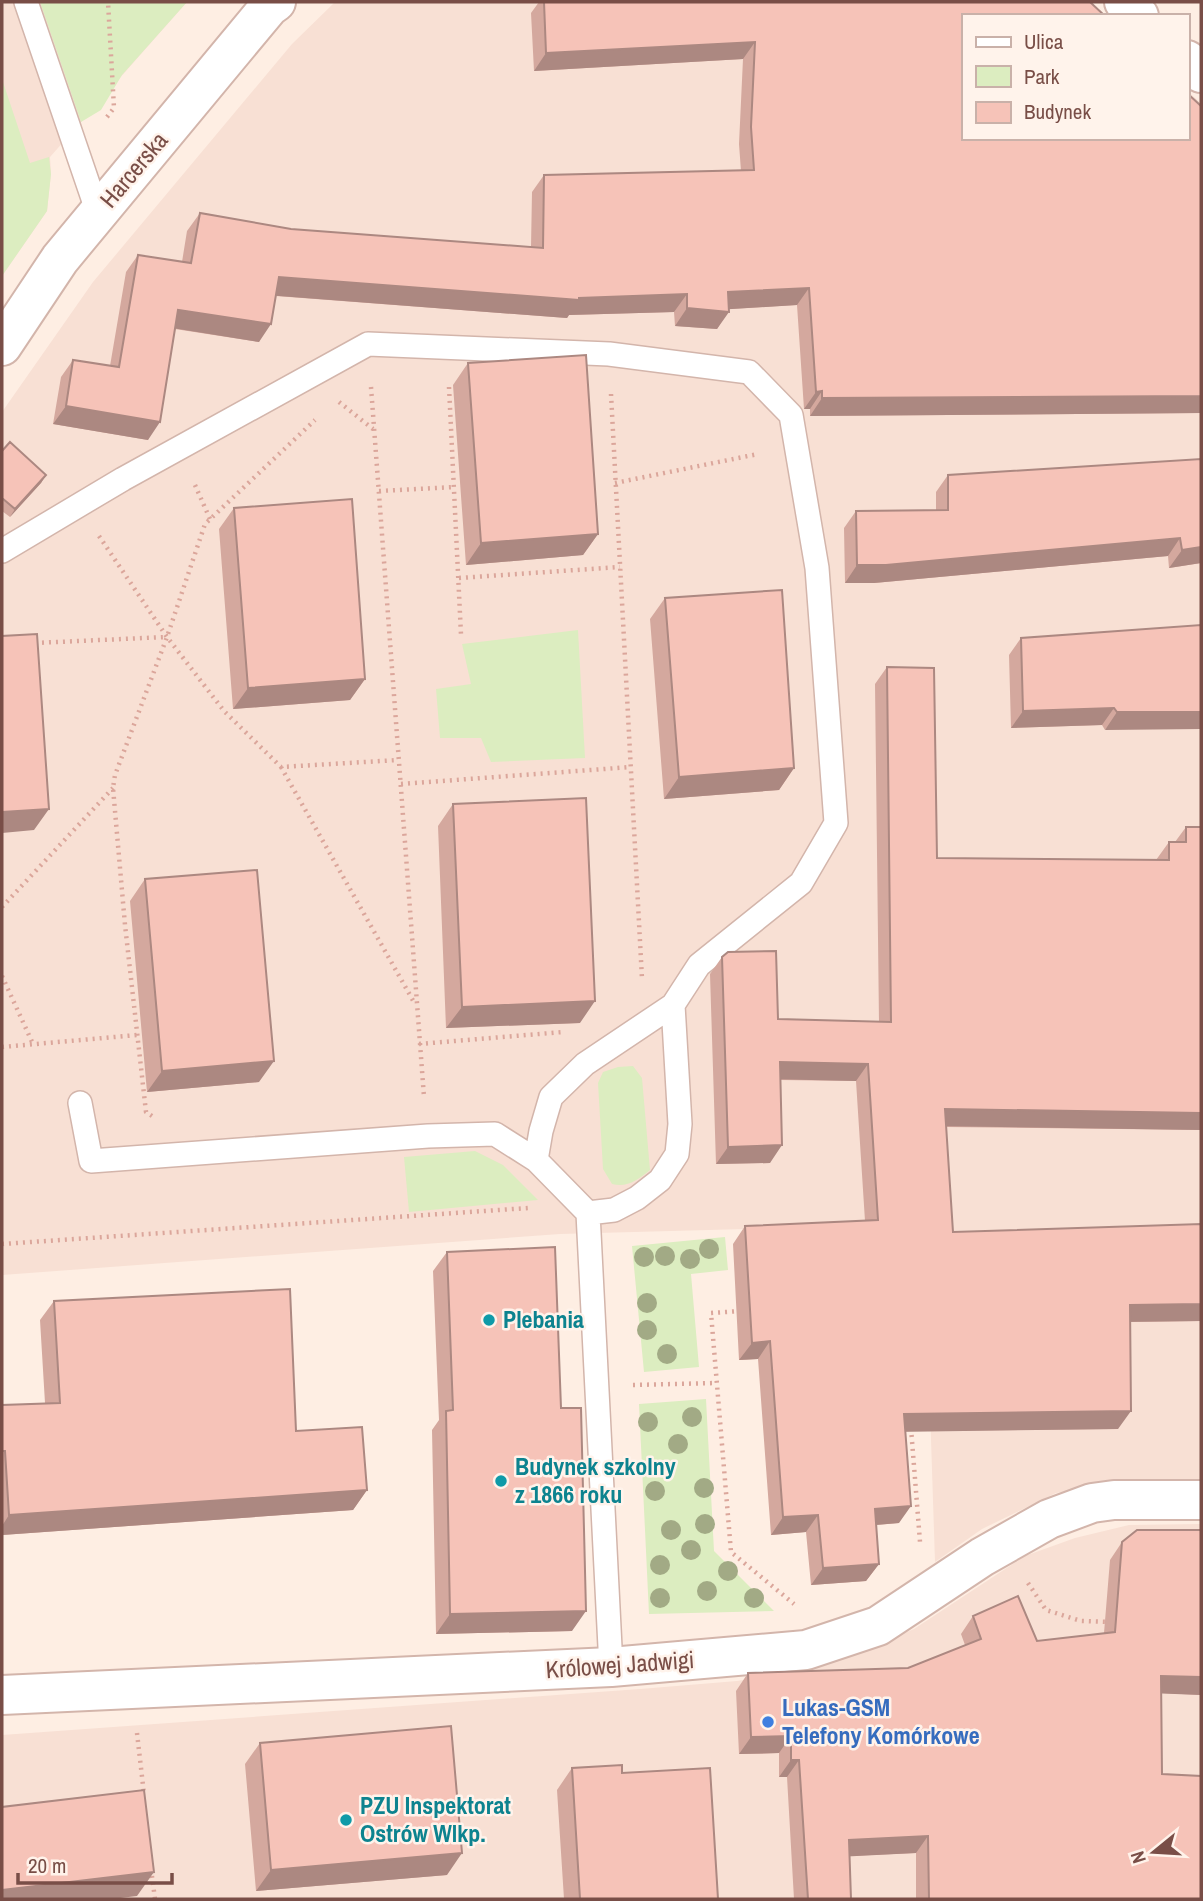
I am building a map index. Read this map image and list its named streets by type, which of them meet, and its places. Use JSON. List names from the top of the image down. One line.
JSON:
{"streets":{"street":["Harcerska","Królowej Jadwigi"]},"places":["Plebania","Budynek szkolny z 1866 roku","Lukas-GSM Telefony Komórkowe","PZU Inspektorat Ostrów Wlkp."],"legend":["Ulica","Park","Budynek"],"scale_bar":"20 m","north":"left"}
